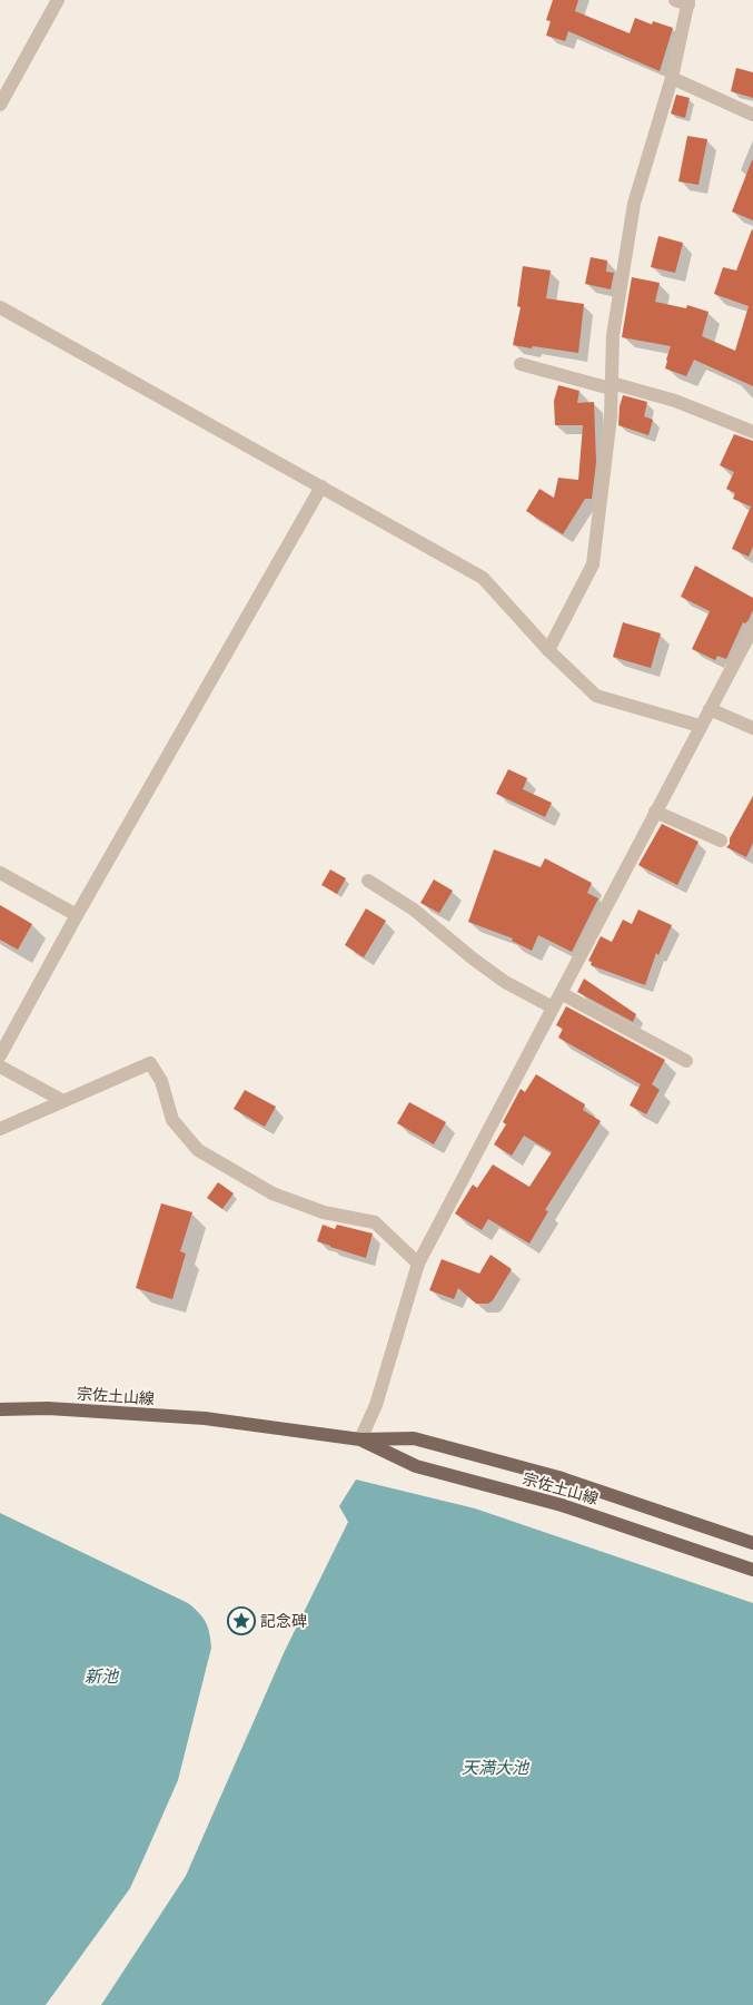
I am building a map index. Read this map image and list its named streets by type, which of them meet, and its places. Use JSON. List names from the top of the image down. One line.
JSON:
{"streets":{"main road":["宗佐土山線"]},"water":["新池","天満大池"],"places":{"place":["記念碑"]}}
